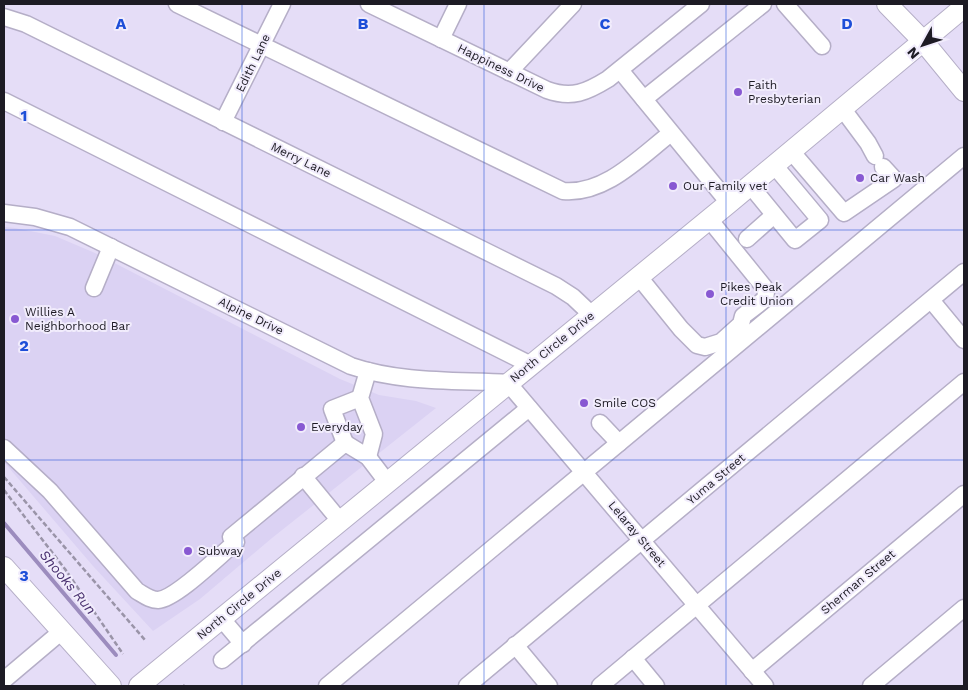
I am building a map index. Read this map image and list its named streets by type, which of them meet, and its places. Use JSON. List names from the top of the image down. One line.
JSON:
{"streets":{"main road":["North Circle Drive"],"street":["Edith Lane","Happiness Drive","Merry Lane","Alpine Drive","Yuma Street","Lelaray Street","Sherman Street"]},"crossings":[["Edith Lane","Merry Lane"],["Merry Lane","North Circle Drive"],["Alpine Drive","North Circle Drive"],["Alpine Drive","Lelaray Street"],["North Circle Drive","Lelaray Street"],["Yuma Street","Lelaray Street"],["Lelaray Street","Sherman Street"]],"water":["Shooks Run"],"places":["Faith Presbyterian","Car Wash","Our Family vet","Pikes Peak Credit Union","Willies A Neighborhood Bar","Smile COS","Everyday","Subway"],"north":"bottom left","grid":{"columns":["A","B","C","D"],"rows":["1","2","3"]}}
